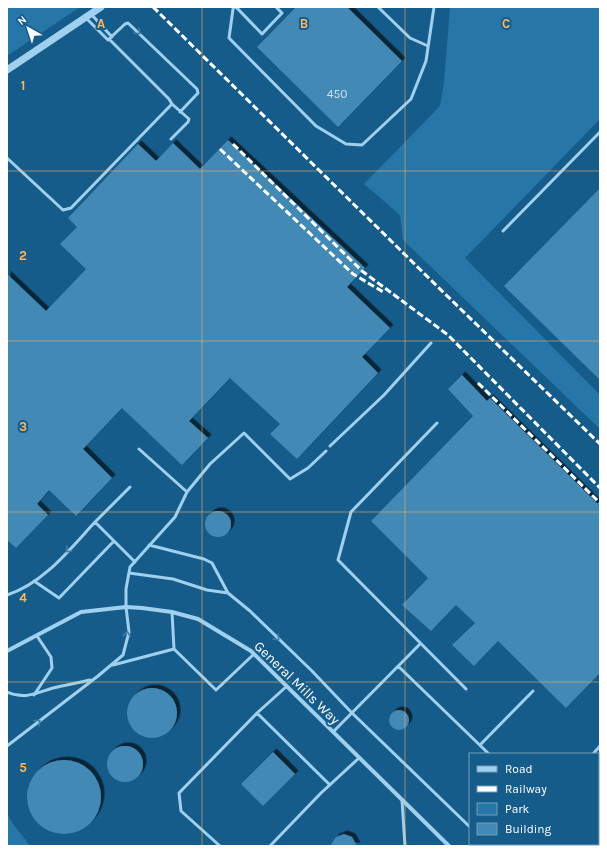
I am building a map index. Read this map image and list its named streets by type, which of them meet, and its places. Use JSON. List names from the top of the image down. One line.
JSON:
{"streets":{"street":["General Mills Way"]},"house_numbers":["450"],"legend":["Road","Railway","Park","Building"],"north":"top left","grid":{"columns":["A","B","C"],"rows":["1","2","3","4","5"]}}
